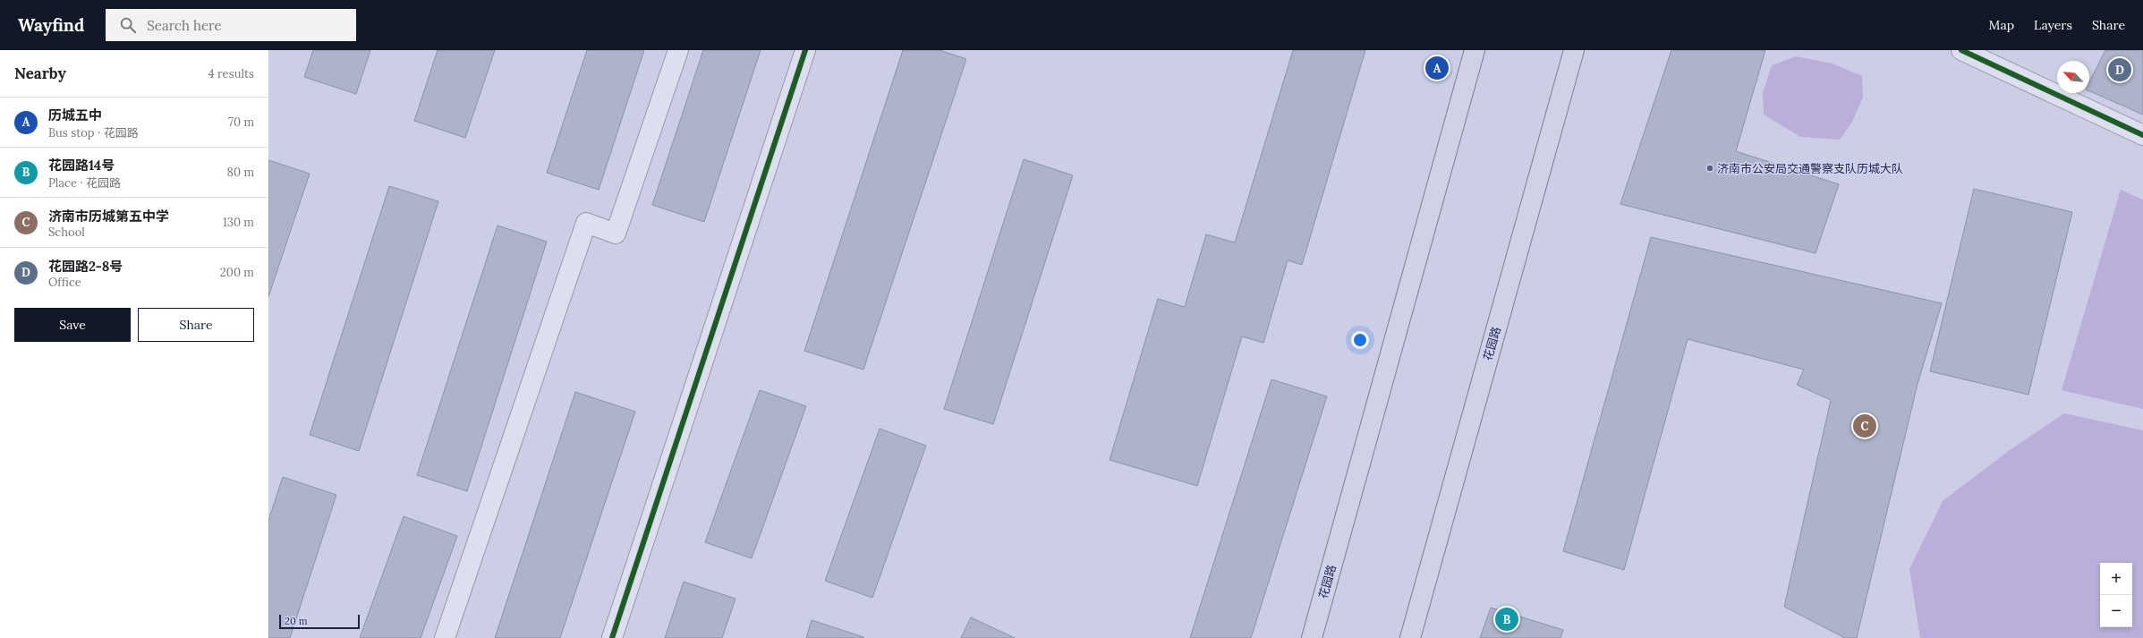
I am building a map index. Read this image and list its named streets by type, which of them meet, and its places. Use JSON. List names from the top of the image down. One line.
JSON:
{"streets":{"main road":["花园路"]},"places":["济南市公安局交通警察支队历城大队"],"scale_bar":"20 m","north":"top left","page":{"header":"Wayfind","search":"Search here","nav":["Map","Layers","Share"],"heading":["Nearby","4 results"],"pins":["A","D","C","B"],"list":[{"mark":"A","name":"历城五中","note":"Bus stop · 花园路","value":"70 m"},{"mark":"B","name":"花园路14号","note":"Place · 花园路","value":"80 m"},{"mark":"C","name":"济南市历城第五中学","note":"School","value":"130 m"},{"mark":"D","name":"花园路2-8号","note":"Office","value":"200 m"}],"buttons":["Save","Share"],"map_buttons":["+","−"],"scale":"20 m"}}
